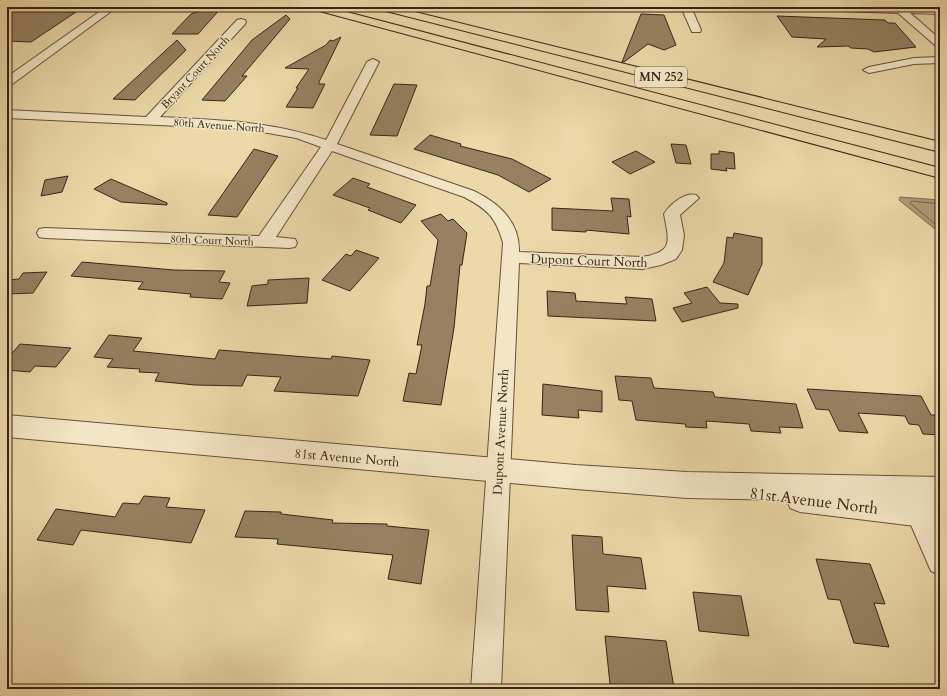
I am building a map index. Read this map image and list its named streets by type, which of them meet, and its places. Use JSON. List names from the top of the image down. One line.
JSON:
{"streets":{"highway":["MN 252"],"street":["Bryant Court North","80th Avenue North","80th Court North","Dupont Court North","Dupont Avenue North","81st Avenue North"]},"crossings":[["Bryant Court North","80th Avenue North"],["80th Avenue North","80th Court North"],["80th Avenue North","Dupont Avenue North"],["Dupont Court North","Dupont Avenue North"],["Dupont Avenue North","81st Avenue North"]]}
